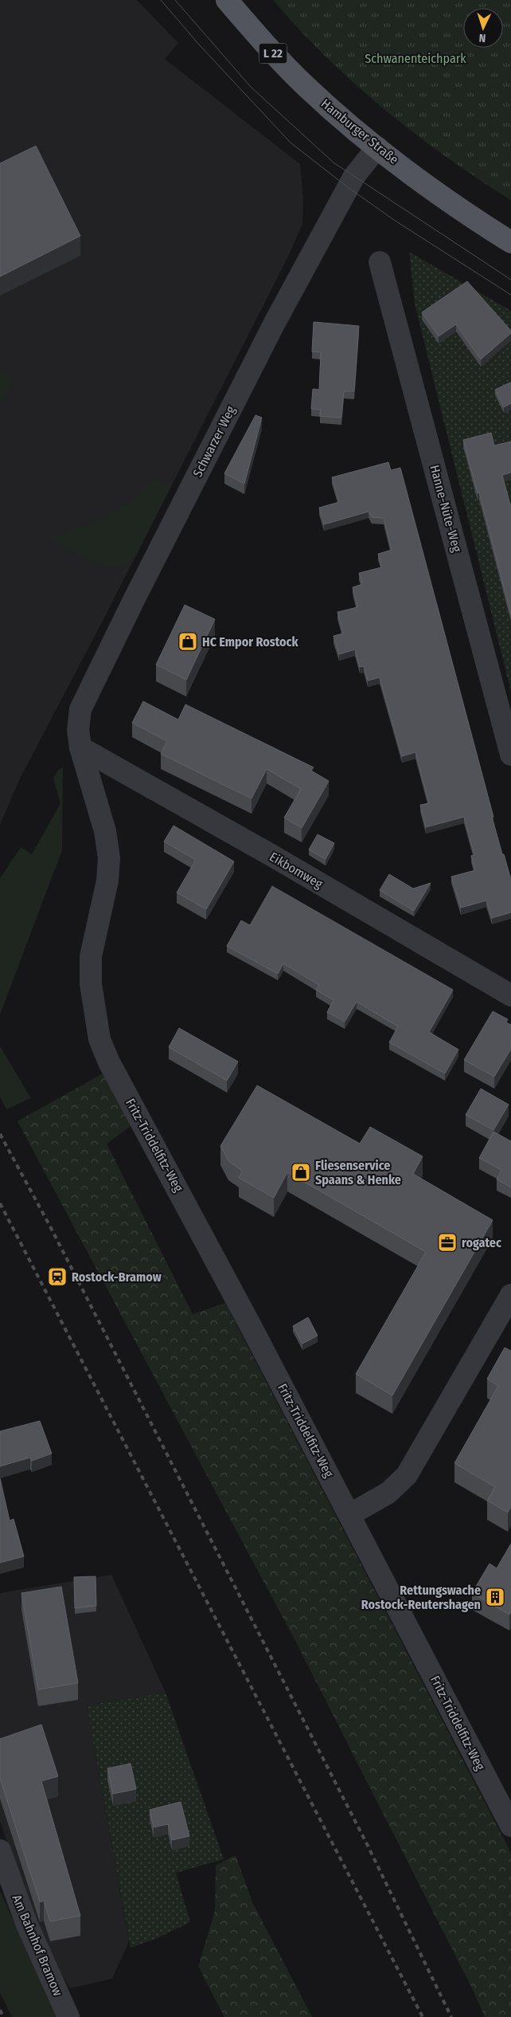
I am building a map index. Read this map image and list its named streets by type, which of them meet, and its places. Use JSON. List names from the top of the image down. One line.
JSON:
{"streets":{"main road":["L 22","Hamburger Straße"],"street":["Schwarzer Weg","Hanne-Nüte-Weg","Eikbomweg","Fritz-Triddelfitz-Weg","Am Bahnhof Bramow"]},"crossings":[["Hamburger Straße","Schwarzer Weg"],["Schwarzer Weg","Eikbomweg"],["Schwarzer Weg","Fritz-Triddelfitz-Weg"],["Eikbomweg","Fritz-Triddelfitz-Weg"]],"parks":["Schwanenteichpark"],"places":{"shop":["HC Empor Rostock","Fliesenservice Spaans & Henke"],"office":["rogatec"],"station":["Rostock-Bramow"],"building":["Rettungswache Rostock-Reutershagen"]},"north":"bottom"}
